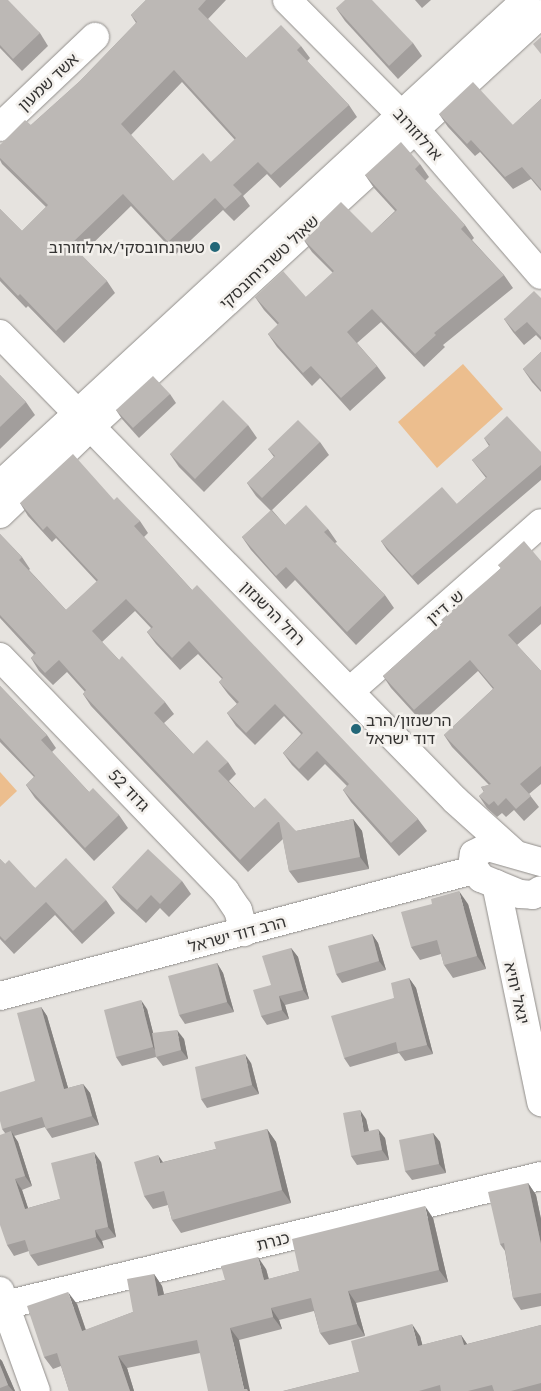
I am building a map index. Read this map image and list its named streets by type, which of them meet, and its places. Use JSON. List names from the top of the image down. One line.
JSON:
{"streets":{"street":["אשד שמעון","ארלוזורוב","שאול טשרניחובסקי","ש. דיין","רחל הרשנזון","גדוד 52","הרב דוד ישראל","יגאל יחיא","כנרת"]},"crossings":[["ארלוזורוב","שאול טשרניחובסקי"],["שאול טשרניחובסקי","רחל הרשנזון"],["ש. דיין","רחל הרשנזון"],["רחל הרשנזון","הרב דוד ישראל"],["רחל הרשנזון","יגאל יחיא"],["גדוד 52","הרב דוד ישראל"],["הרב דוד ישראל","יגאל יחיא"]],"places":["טשרנחובסקי/ארלוזורוב","הרשנזון/הרב דוד ישראל"]}
